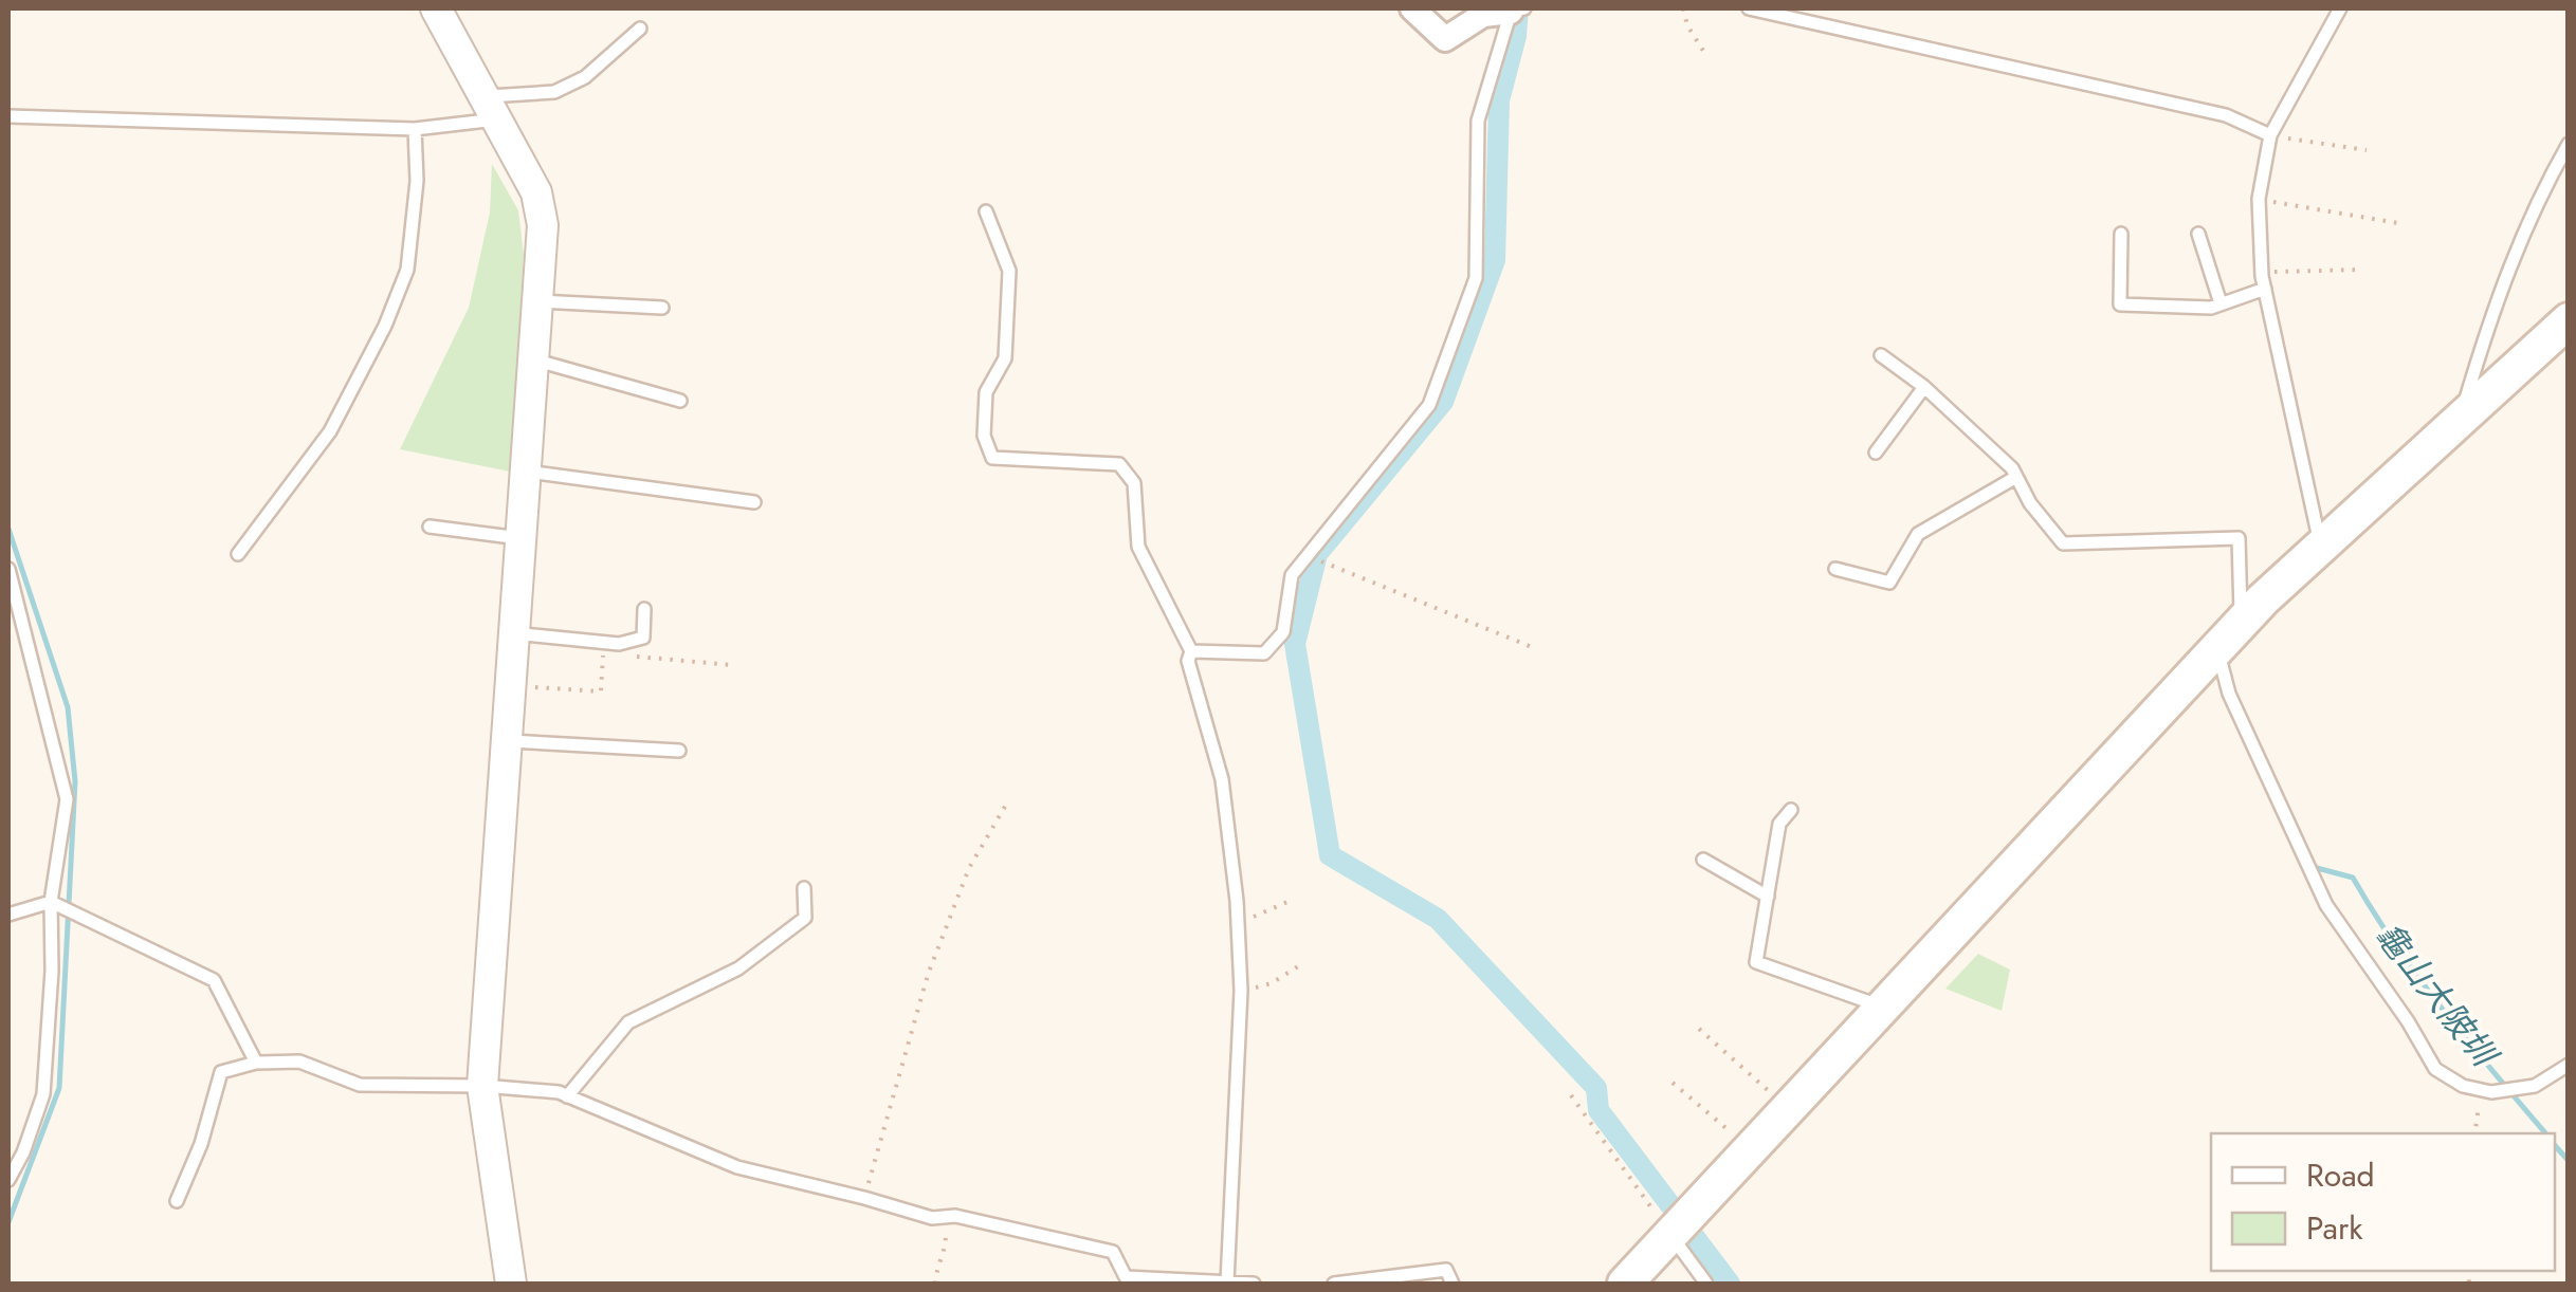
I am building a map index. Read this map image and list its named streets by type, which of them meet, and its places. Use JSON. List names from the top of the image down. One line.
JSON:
{"water":["龜山大陂圳"],"legend":["Road","Park"]}
